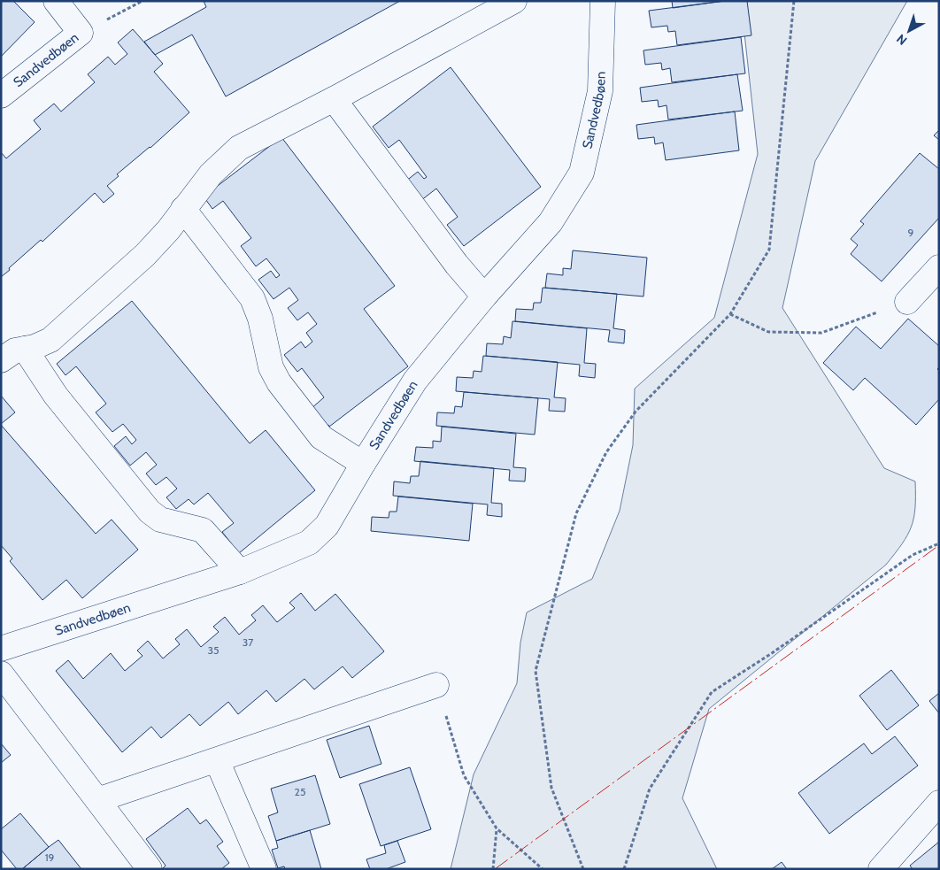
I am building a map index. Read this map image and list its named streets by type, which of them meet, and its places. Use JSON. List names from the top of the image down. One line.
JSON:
{"streets":{"street":["Sandvedbøen"]},"house_numbers":["9","37","35","25","19"],"north":"bottom left"}
